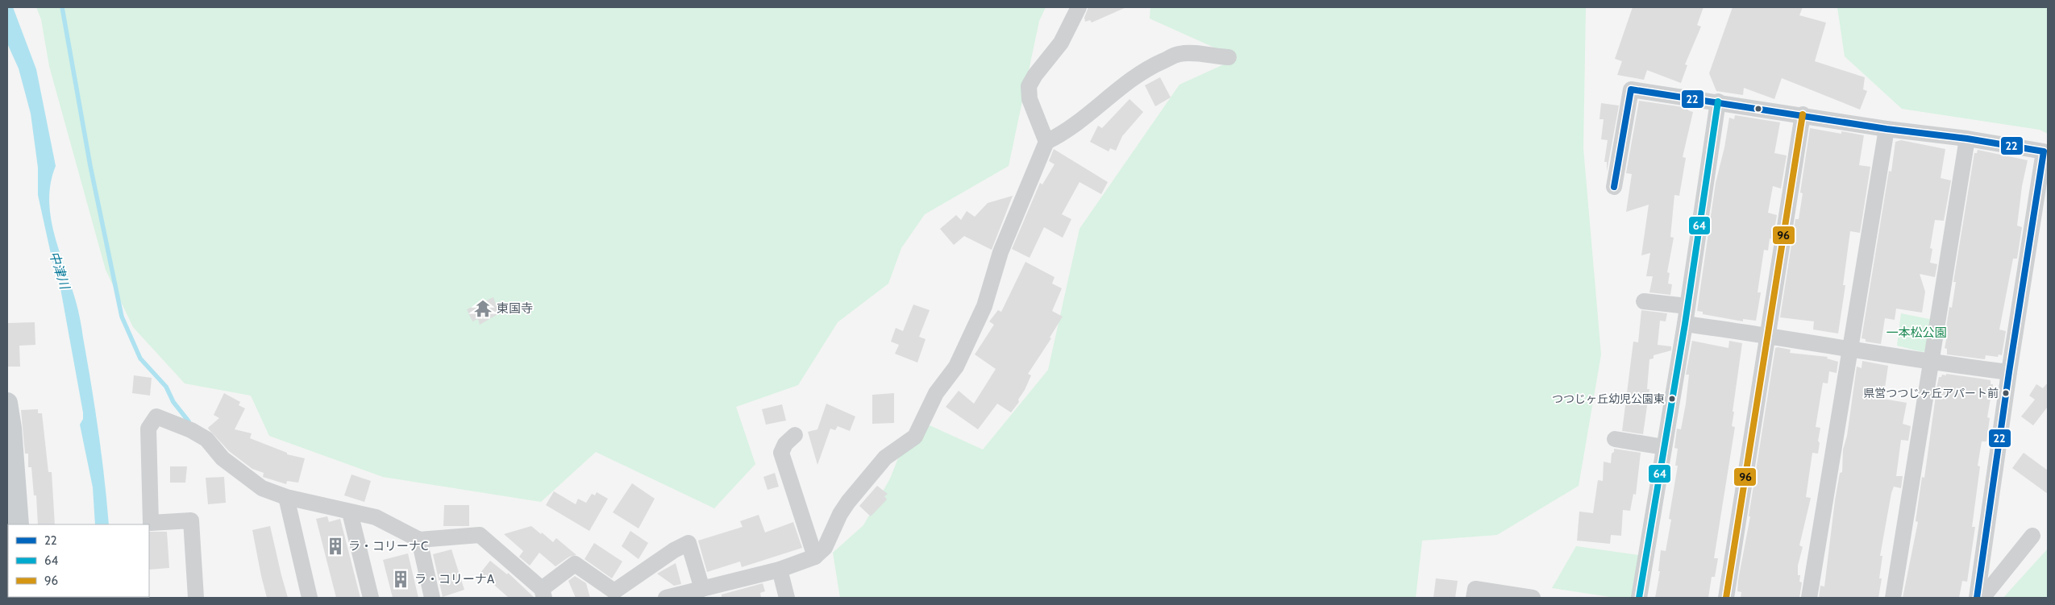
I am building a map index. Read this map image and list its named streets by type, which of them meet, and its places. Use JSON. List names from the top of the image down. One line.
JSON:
{"water":["中津川"],"parks":["一本松公園"],"places":{"temple":["東国寺"],"other":["県営つつじヶ丘アパート前","つつじヶ丘幼児公園東"],"building":["ラ・コリーナC","ラ・コリーナA"]},"lines":["transit line 22","transit line 64","transit line 96"],"legend":["22","64","96"]}
